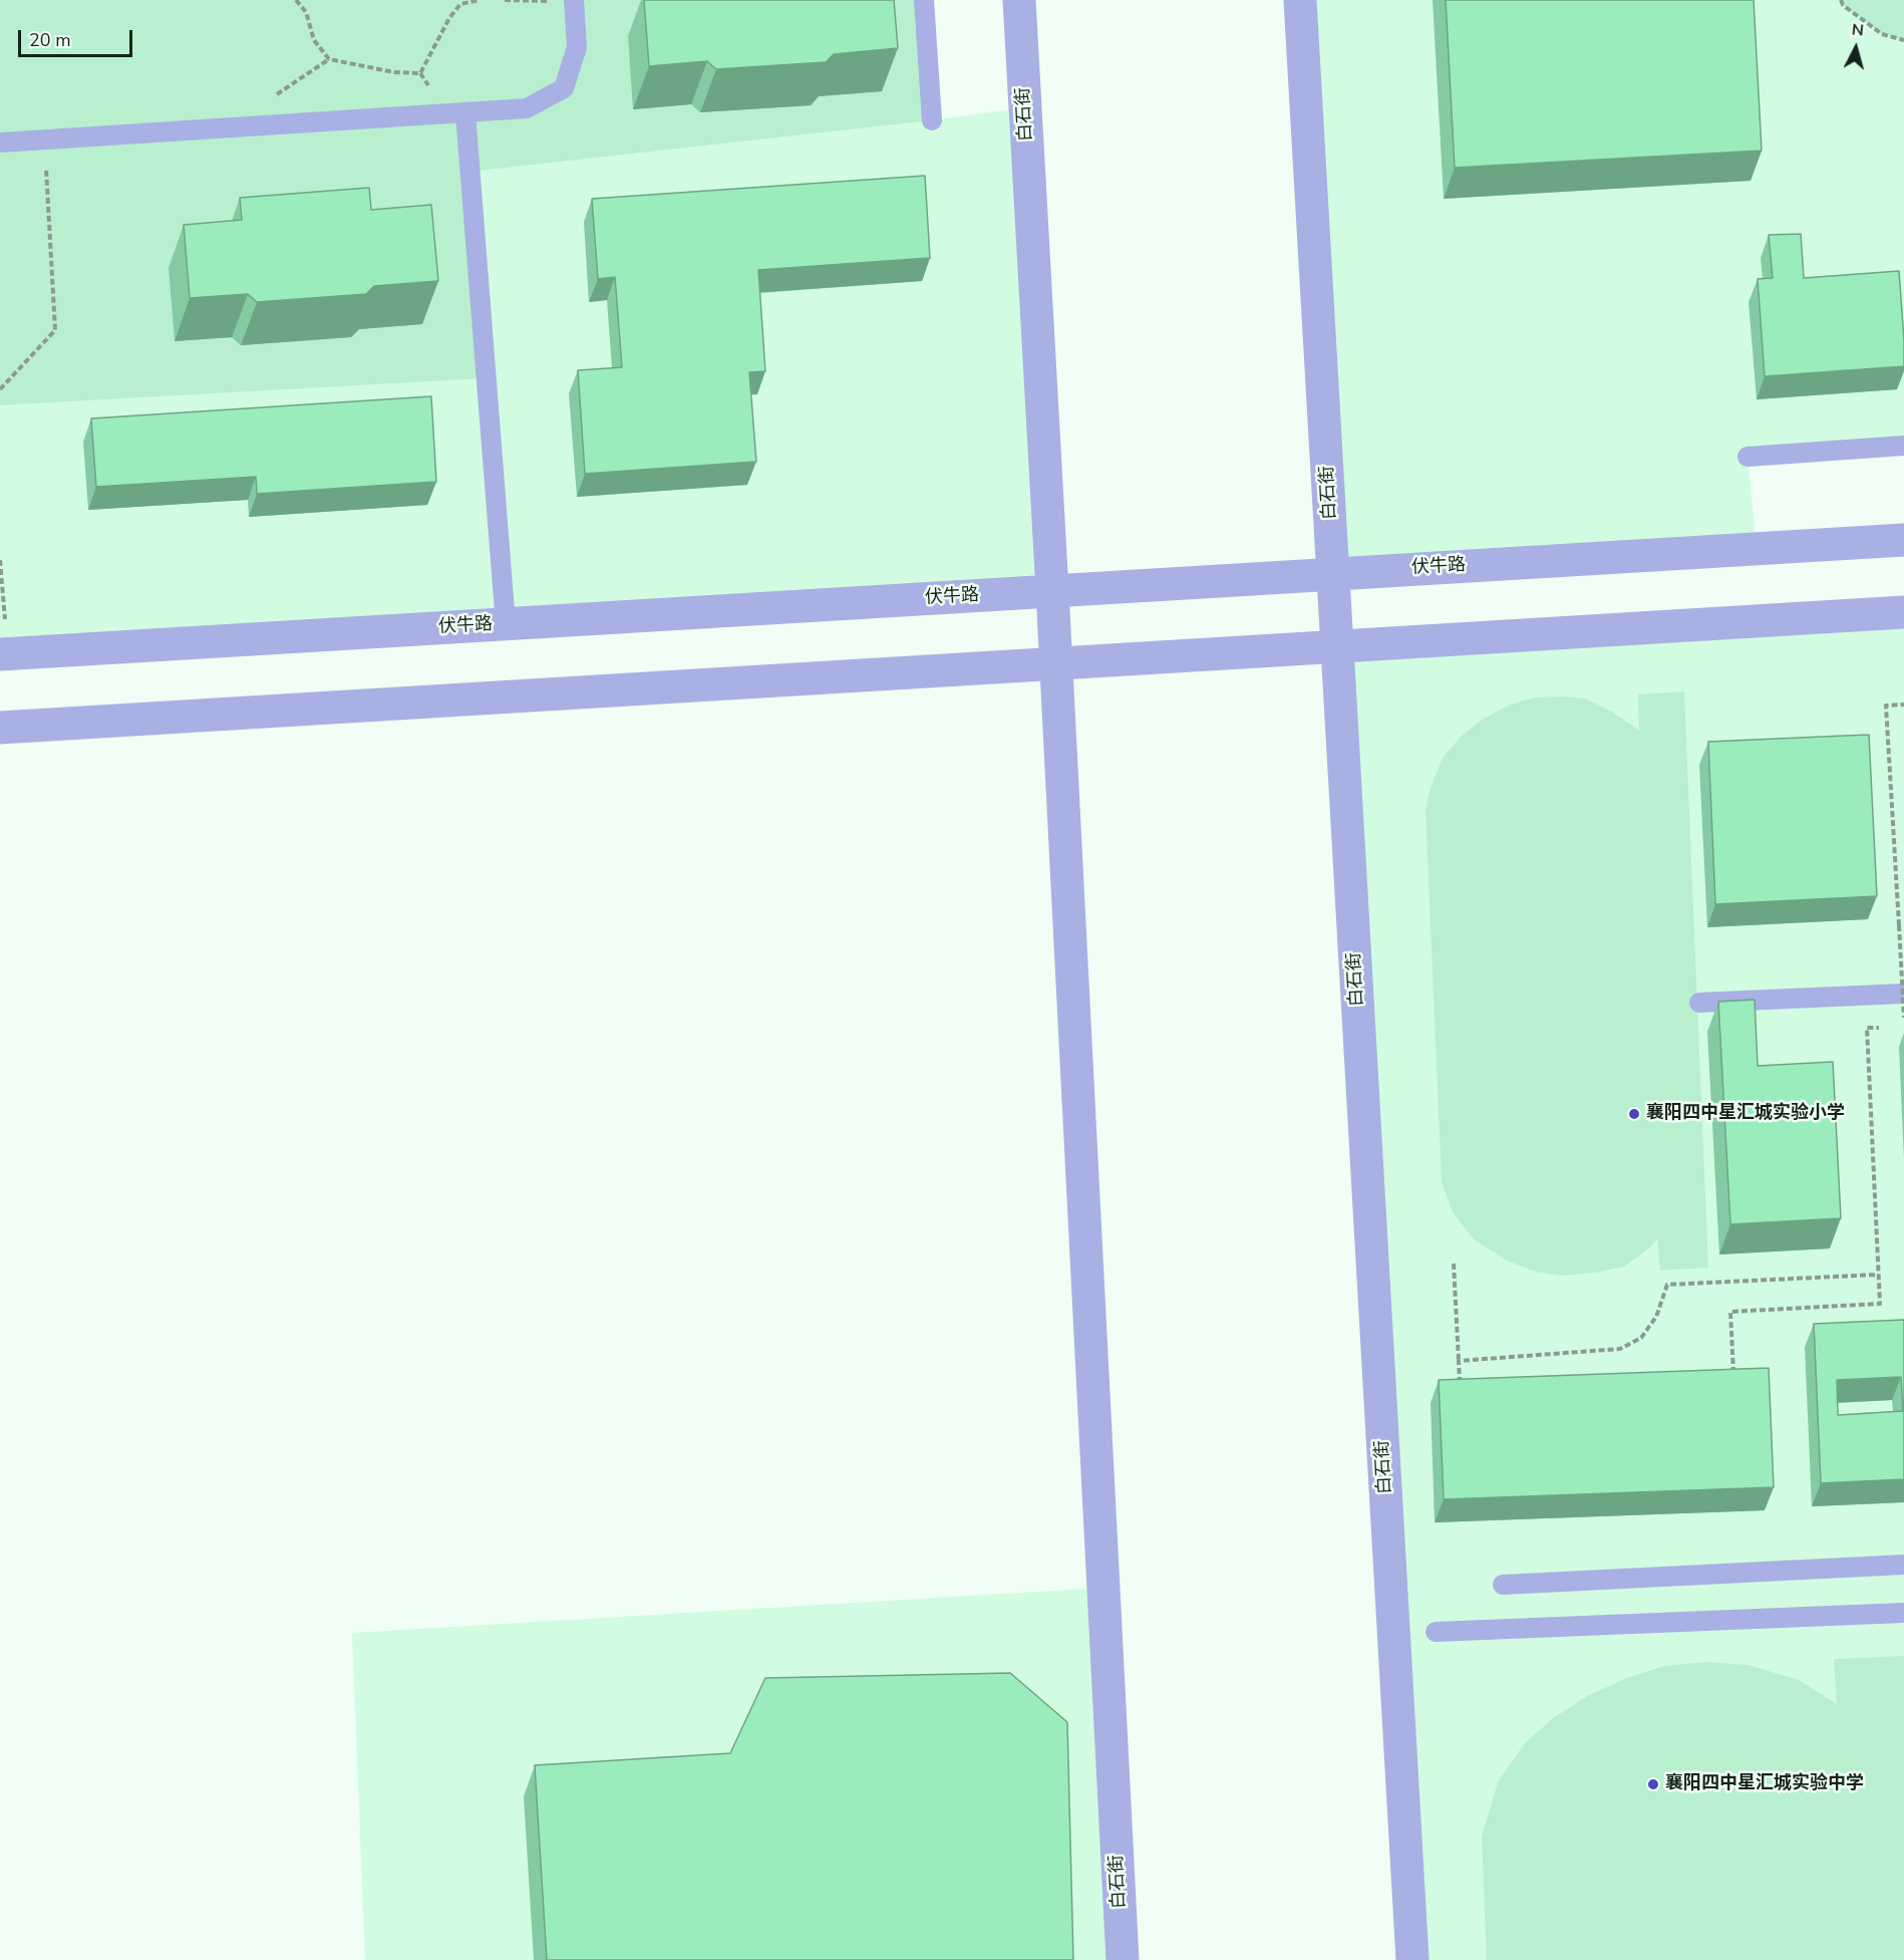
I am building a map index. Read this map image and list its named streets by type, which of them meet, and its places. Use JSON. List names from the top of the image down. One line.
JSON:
{"streets":{"street":["白石街","伏牛路"]},"crossings":[["白石街","伏牛路"]],"places":["襄阳四中星汇城实验小学","襄阳四中星汇城实验中学"],"scale_bar":"20 m","north":"top"}
